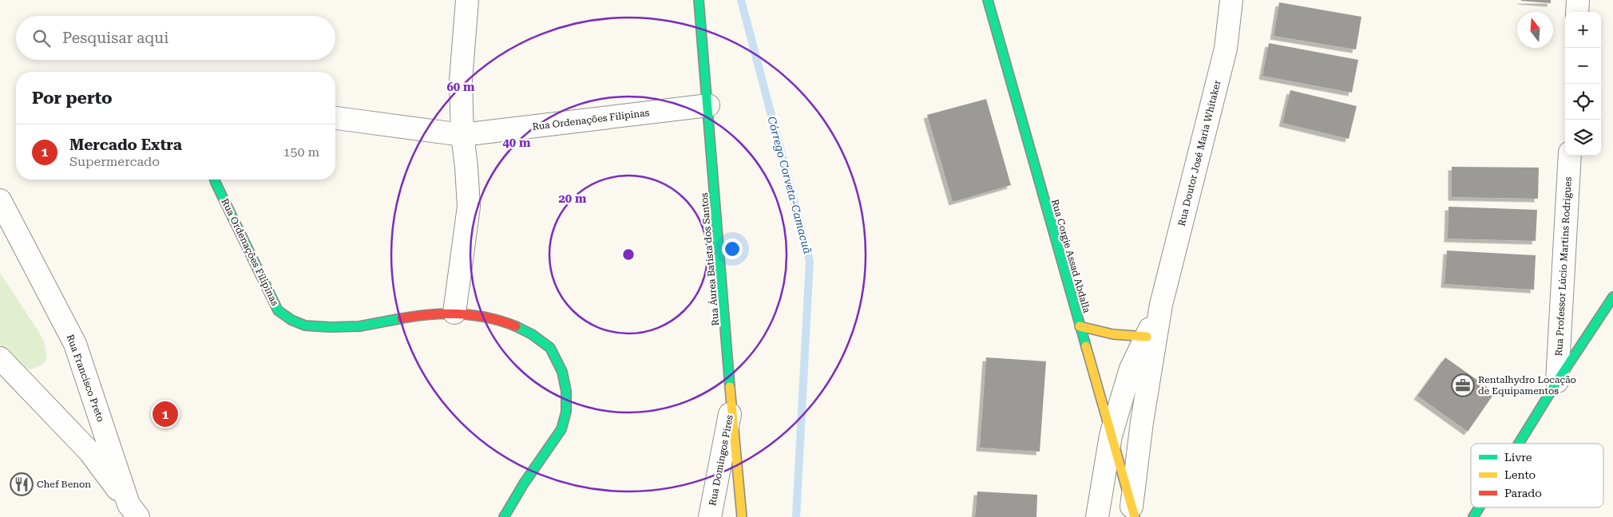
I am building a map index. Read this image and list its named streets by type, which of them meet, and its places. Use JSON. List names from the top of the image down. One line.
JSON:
{"streets":{"street":["Rua Ordenações Filipinas","Rua Doutor José Maria Whitaker","Rua Corgie Assad Abdalla","Rua Áurea Batista dos Santos","Rua Professor Lúcio Martins Rodrigues","Rua Francisco Preto","Rua Domingos Pires"]},"crossings":[["Rua Ordenações Filipinas","Rua Áurea Batista dos Santos"],["Rua Doutor José Maria Whitaker","Rua Corgie Assad Abdalla"],["Rua Áurea Batista dos Santos","Rua Domingos Pires"]],"water":["Córrego Corveta-Camacuã"],"places":{"office":["Rentalhydro Locação de Equipamentos"],"restaurant":["Chef Benon"]},"legend":["Livre","Lento","Parado"],"north":"top","page":{"map_buttons":["+","−"],"search":"Pesquisar aqui","heading":"Por perto","list":[{"mark":"1","name":"Mercado Extra","note":"Supermercado","value":"150 m"}],"pins":"1"},"rings":["60 m","40 m","20 m"]}
